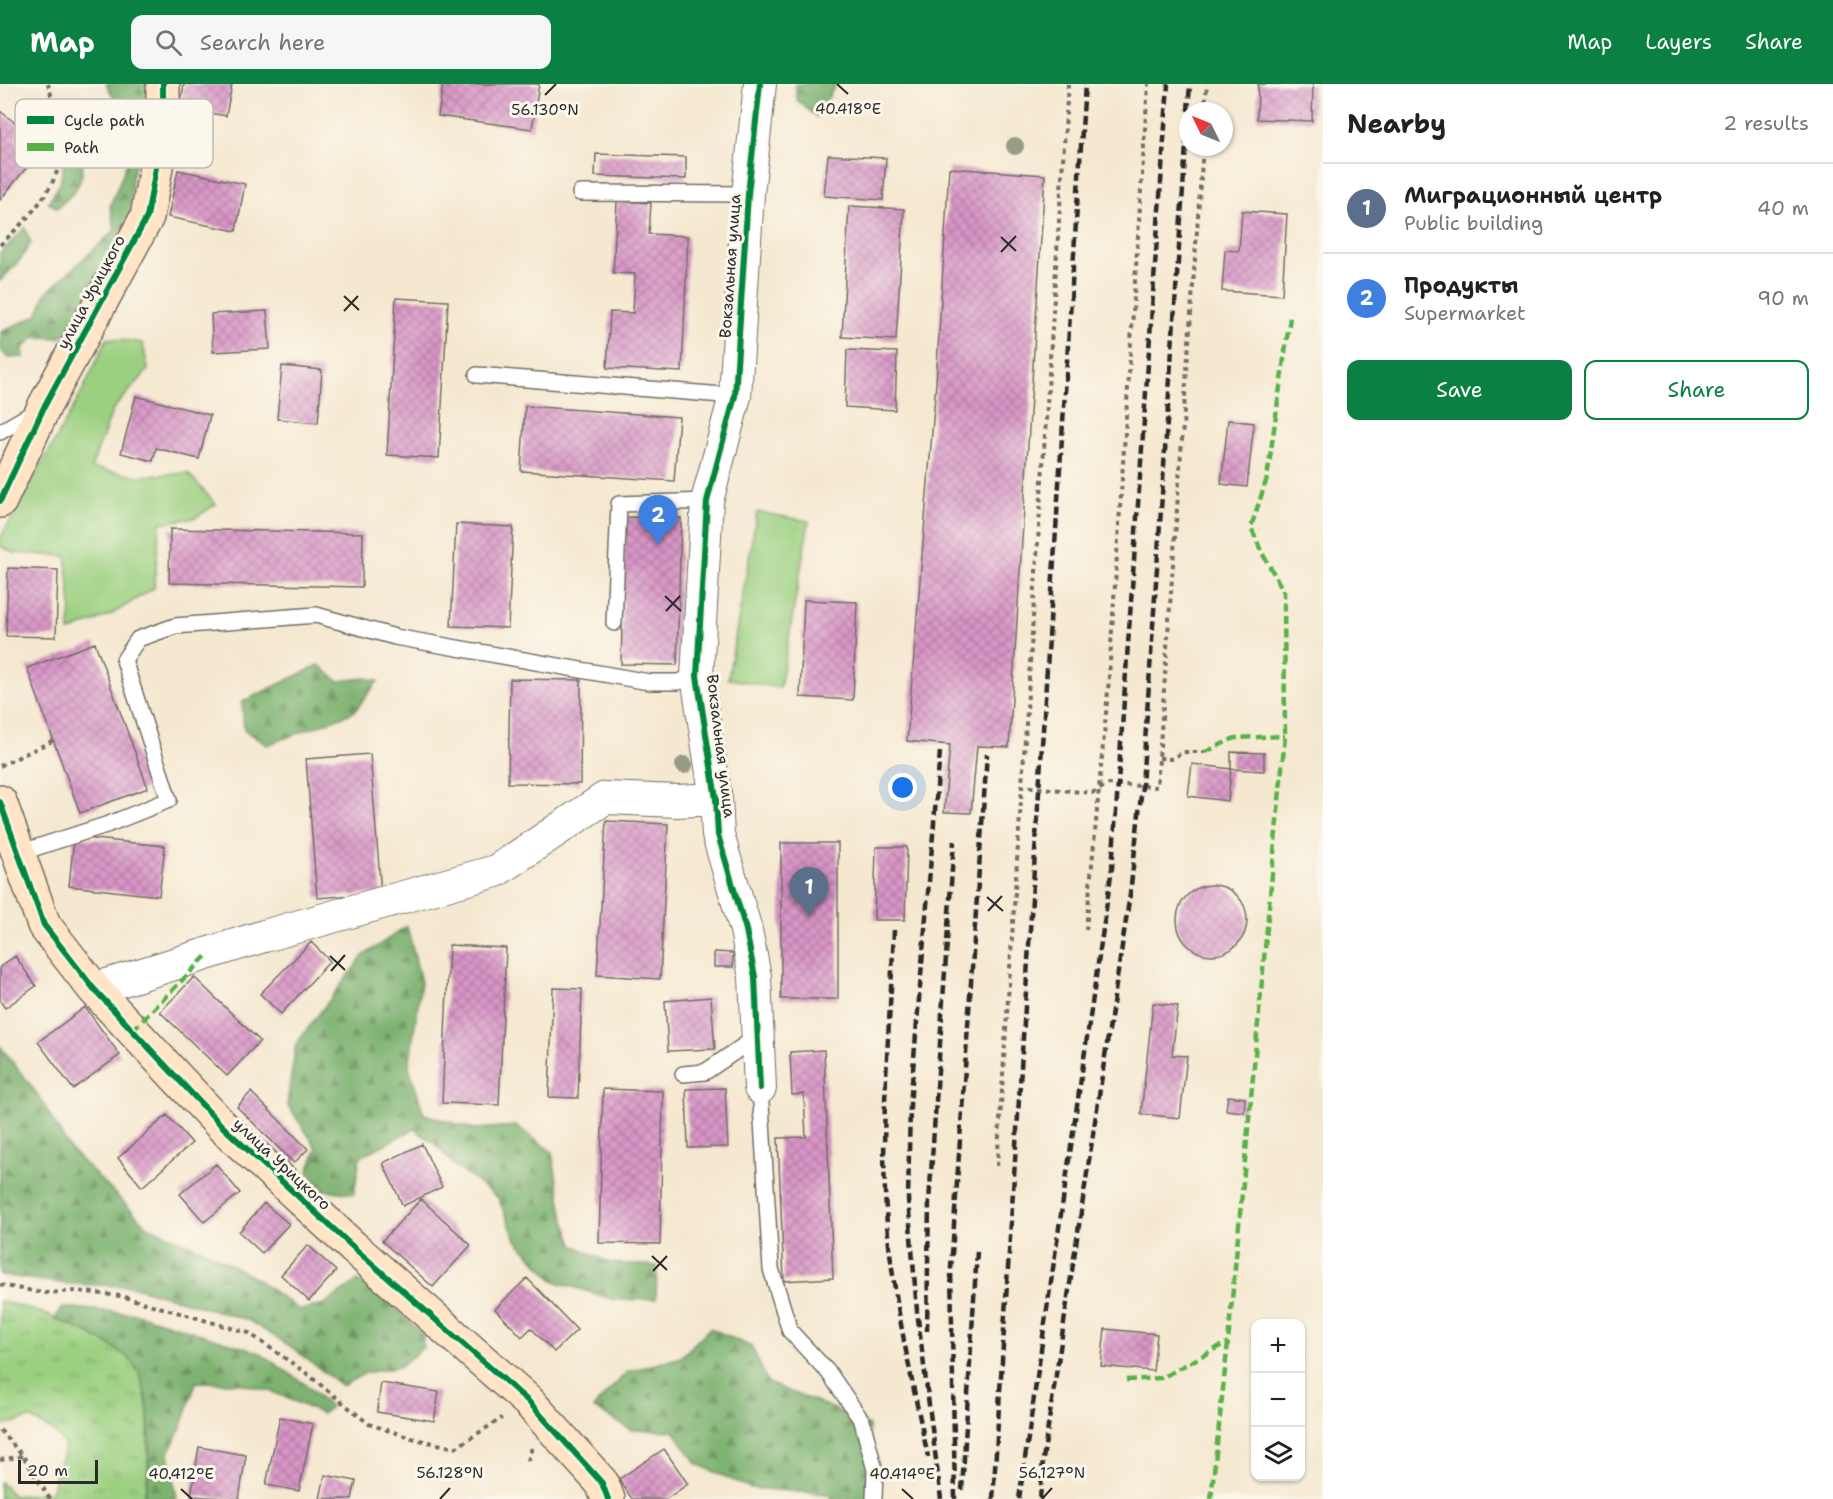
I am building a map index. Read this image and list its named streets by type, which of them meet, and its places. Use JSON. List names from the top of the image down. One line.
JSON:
{"streets":{"street":["Вокзальная улица","улица Урицкого"]},"legend":["Cycle path","Path"],"scale_bar":"20 m","north":"top left","page":{"header":"Map","search":"Search here","nav":["Map","Layers","Share"],"heading":["Nearby","2 results"],"list":[{"mark":"1","name":"Миграционный центр","note":"Public building","value":"40 m"},{"mark":"2","name":"Продукты","note":"Supermarket","value":"90 m"}],"buttons":["Save","Share"],"pins":["2","1"],"map_buttons":["+","−"],"scale":"20 m"},"coordinates":["40.418°E","56.130°N","56.128°N","56.127°N","40.412°E","40.414°E"]}
